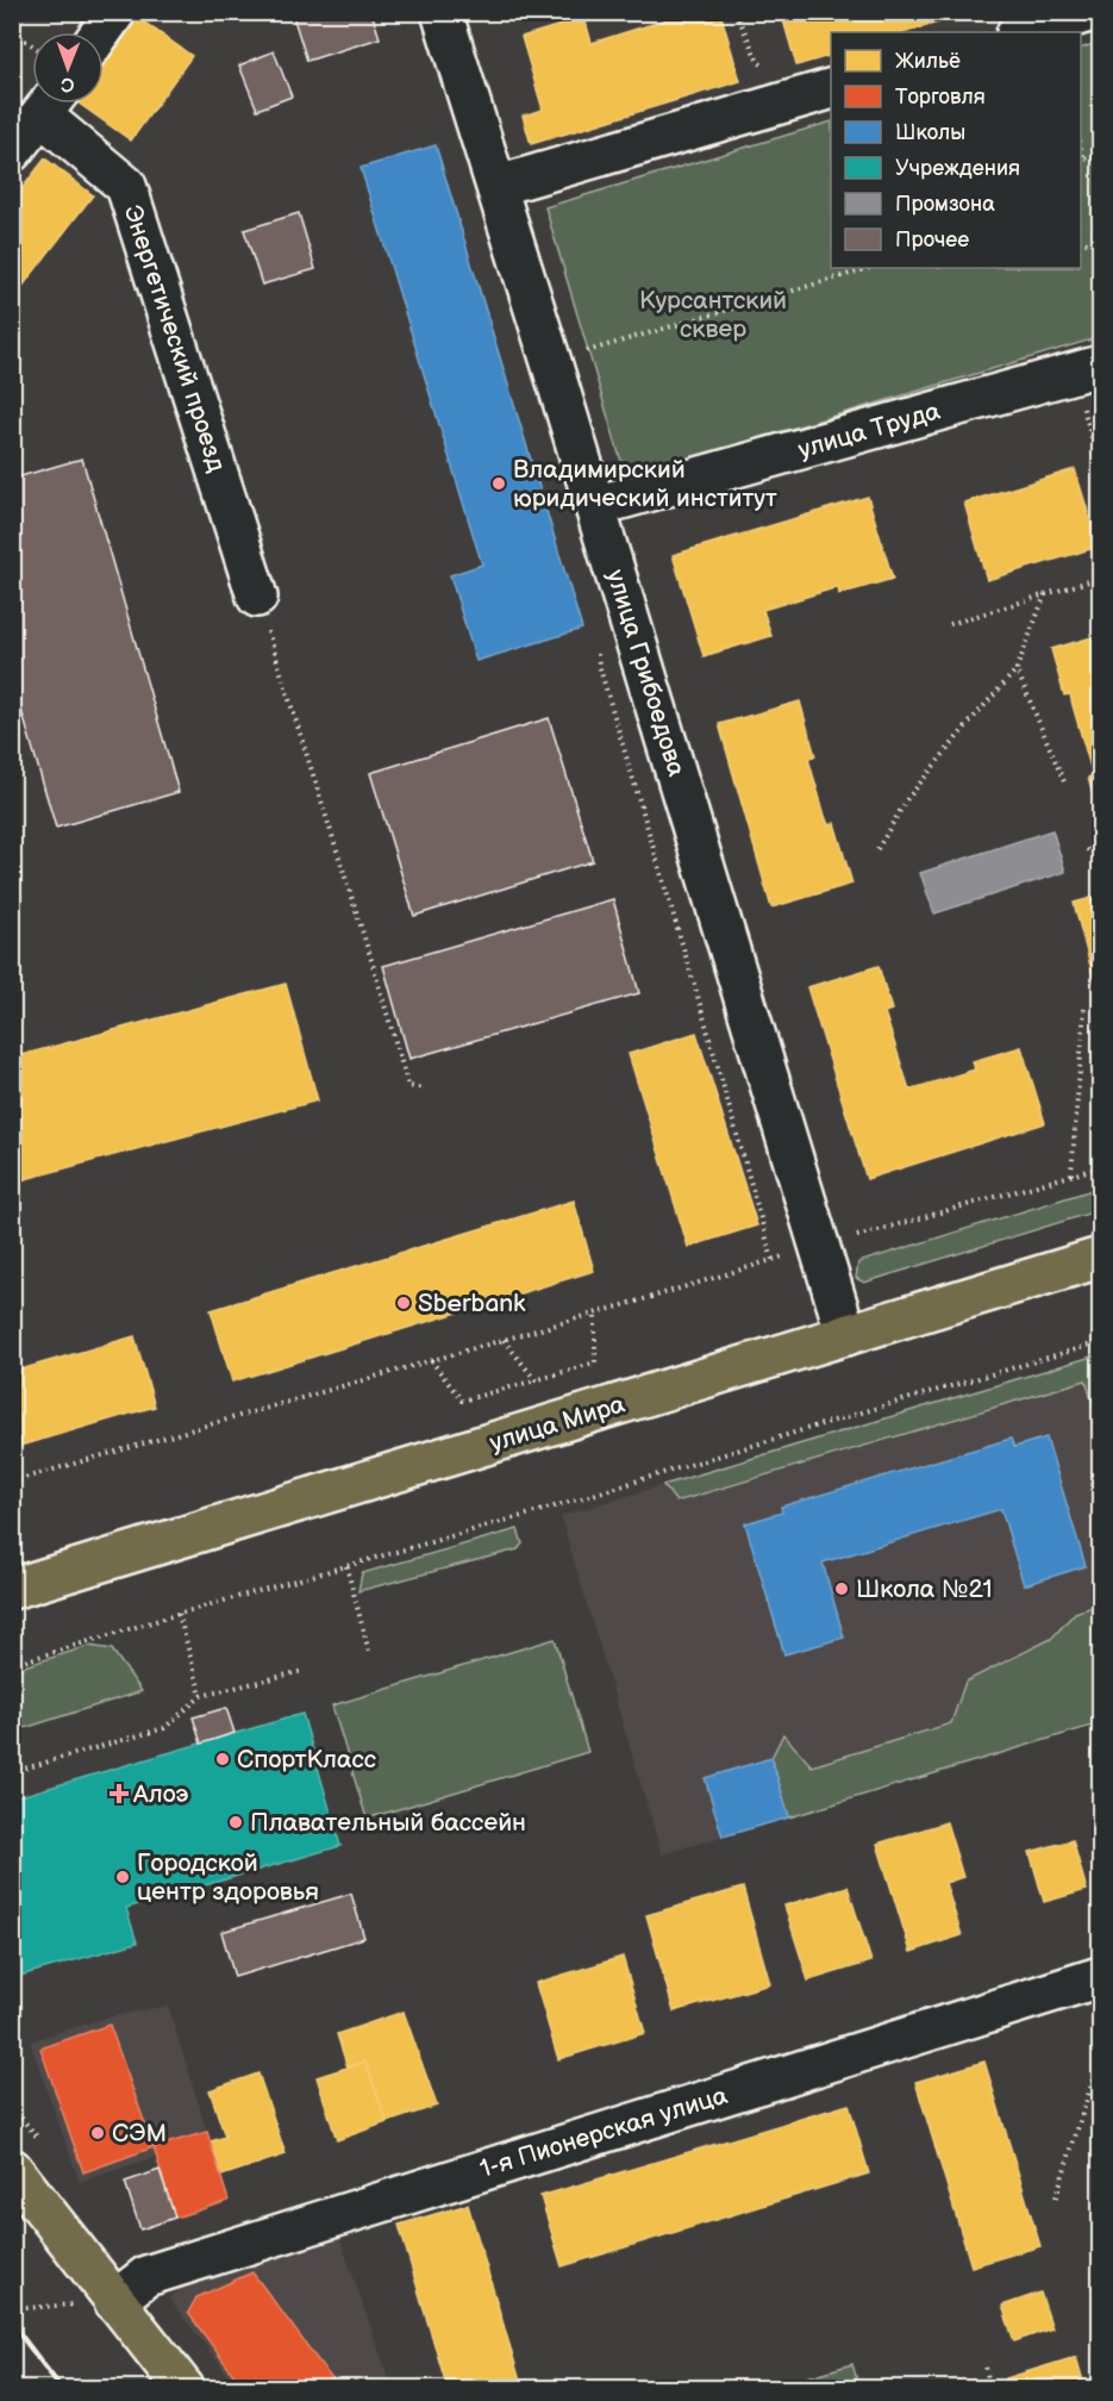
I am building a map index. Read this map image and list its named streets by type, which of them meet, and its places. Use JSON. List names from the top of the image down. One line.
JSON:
{"streets":{"main road":["улица Мира"],"street":["Энергетический проезд","улица Труда","улица Грибоедова","1-я Пионерская улица"]},"crossings":[["улица Труда","улица Грибоедова"],["улица Грибоедова","улица Мира"]],"parks":["Курсантский сквер"],"places":{"other":["Владимирский юридический институт","Sberbank","Школа №21","СпортКласс","Плавательный бассейн","Городской центр здоровья","СЭМ"],"health":["Алоэ"]},"legend":["Жильё","Торговля","Школы","Учреждения","Промзона","Прочее"],"north":"bottom"}
